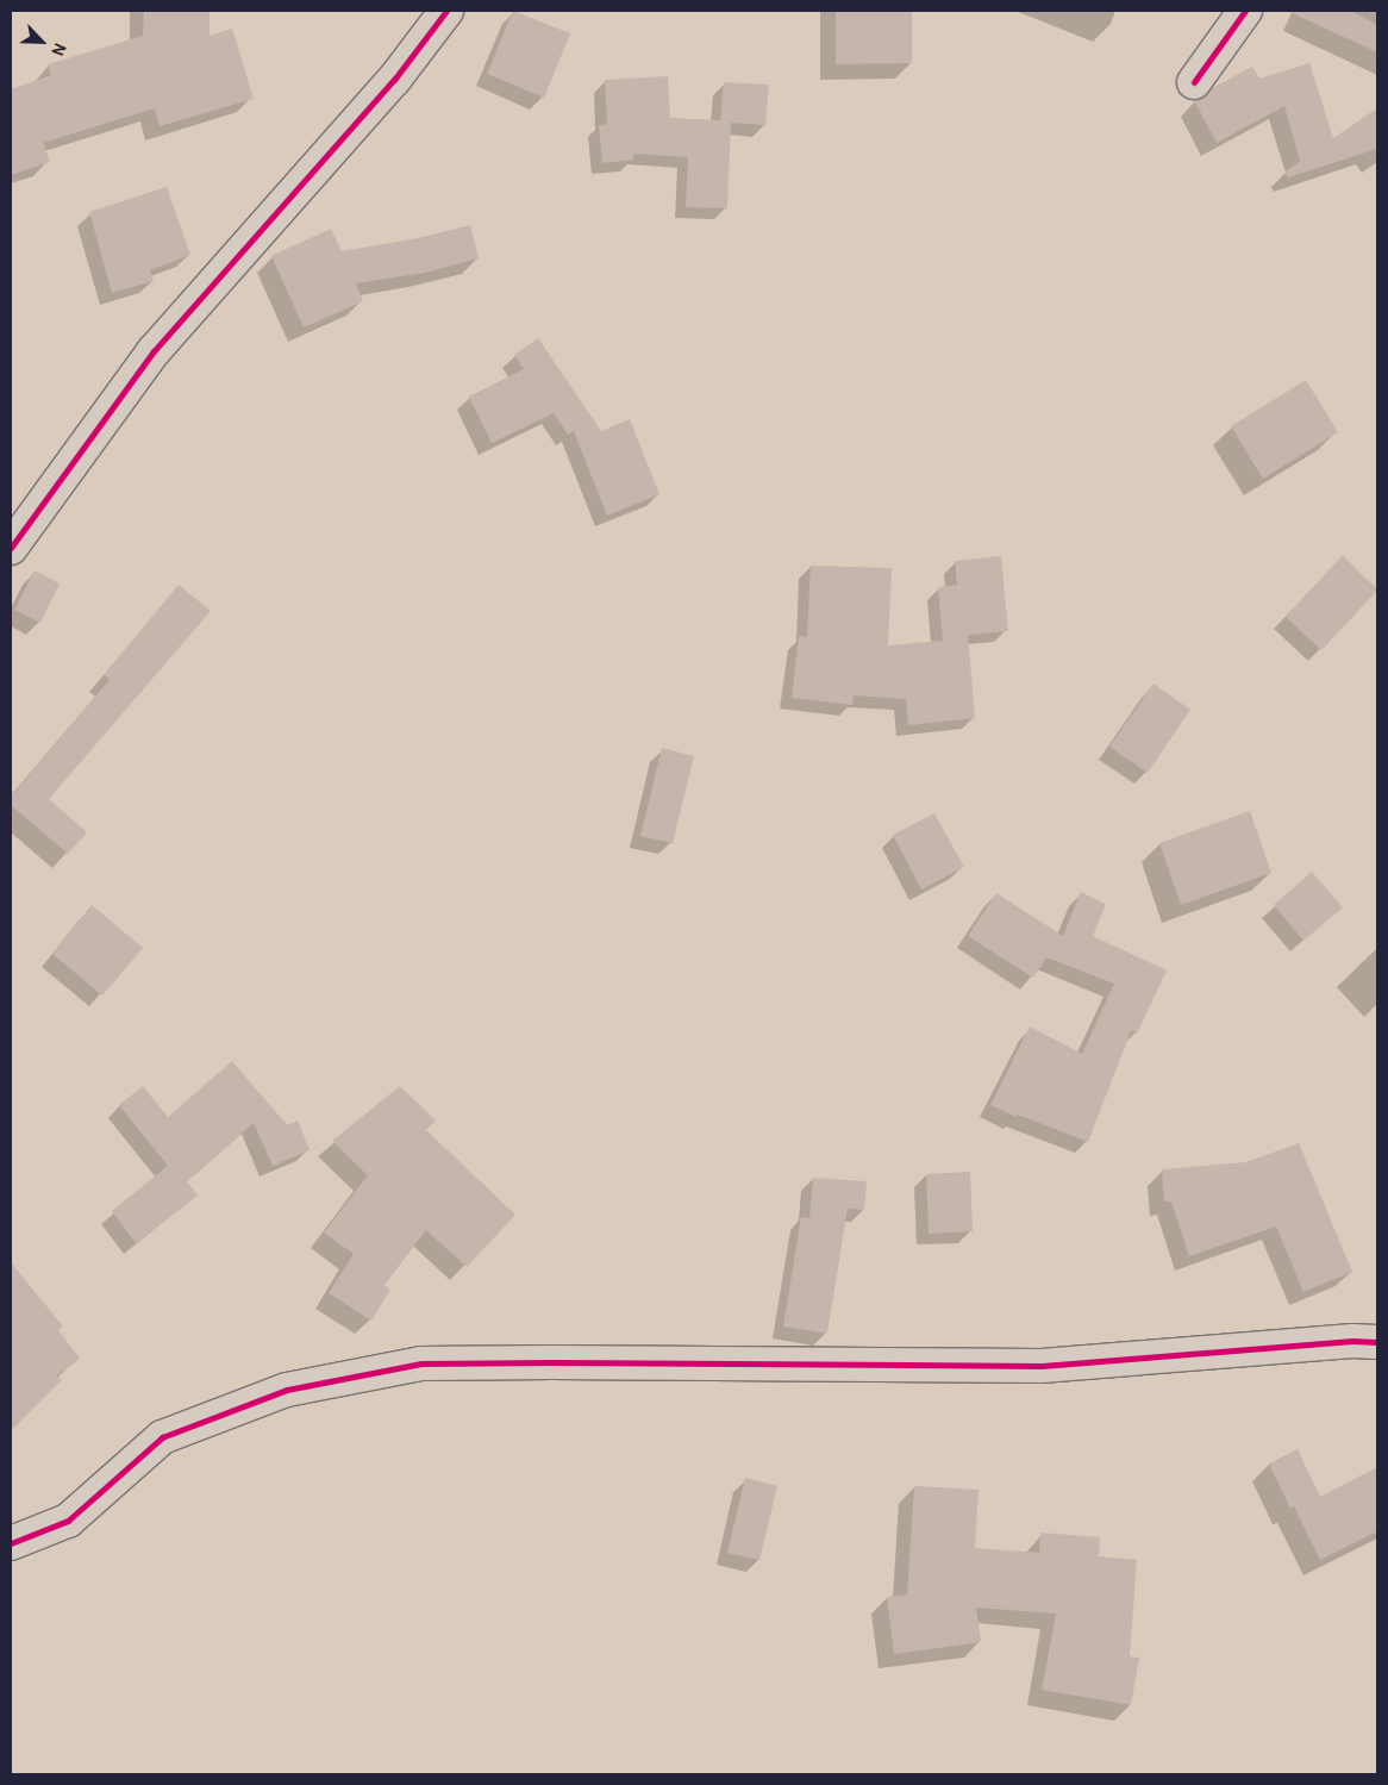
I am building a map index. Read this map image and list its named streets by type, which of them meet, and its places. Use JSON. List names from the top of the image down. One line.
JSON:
{"north":"bottom right"}
